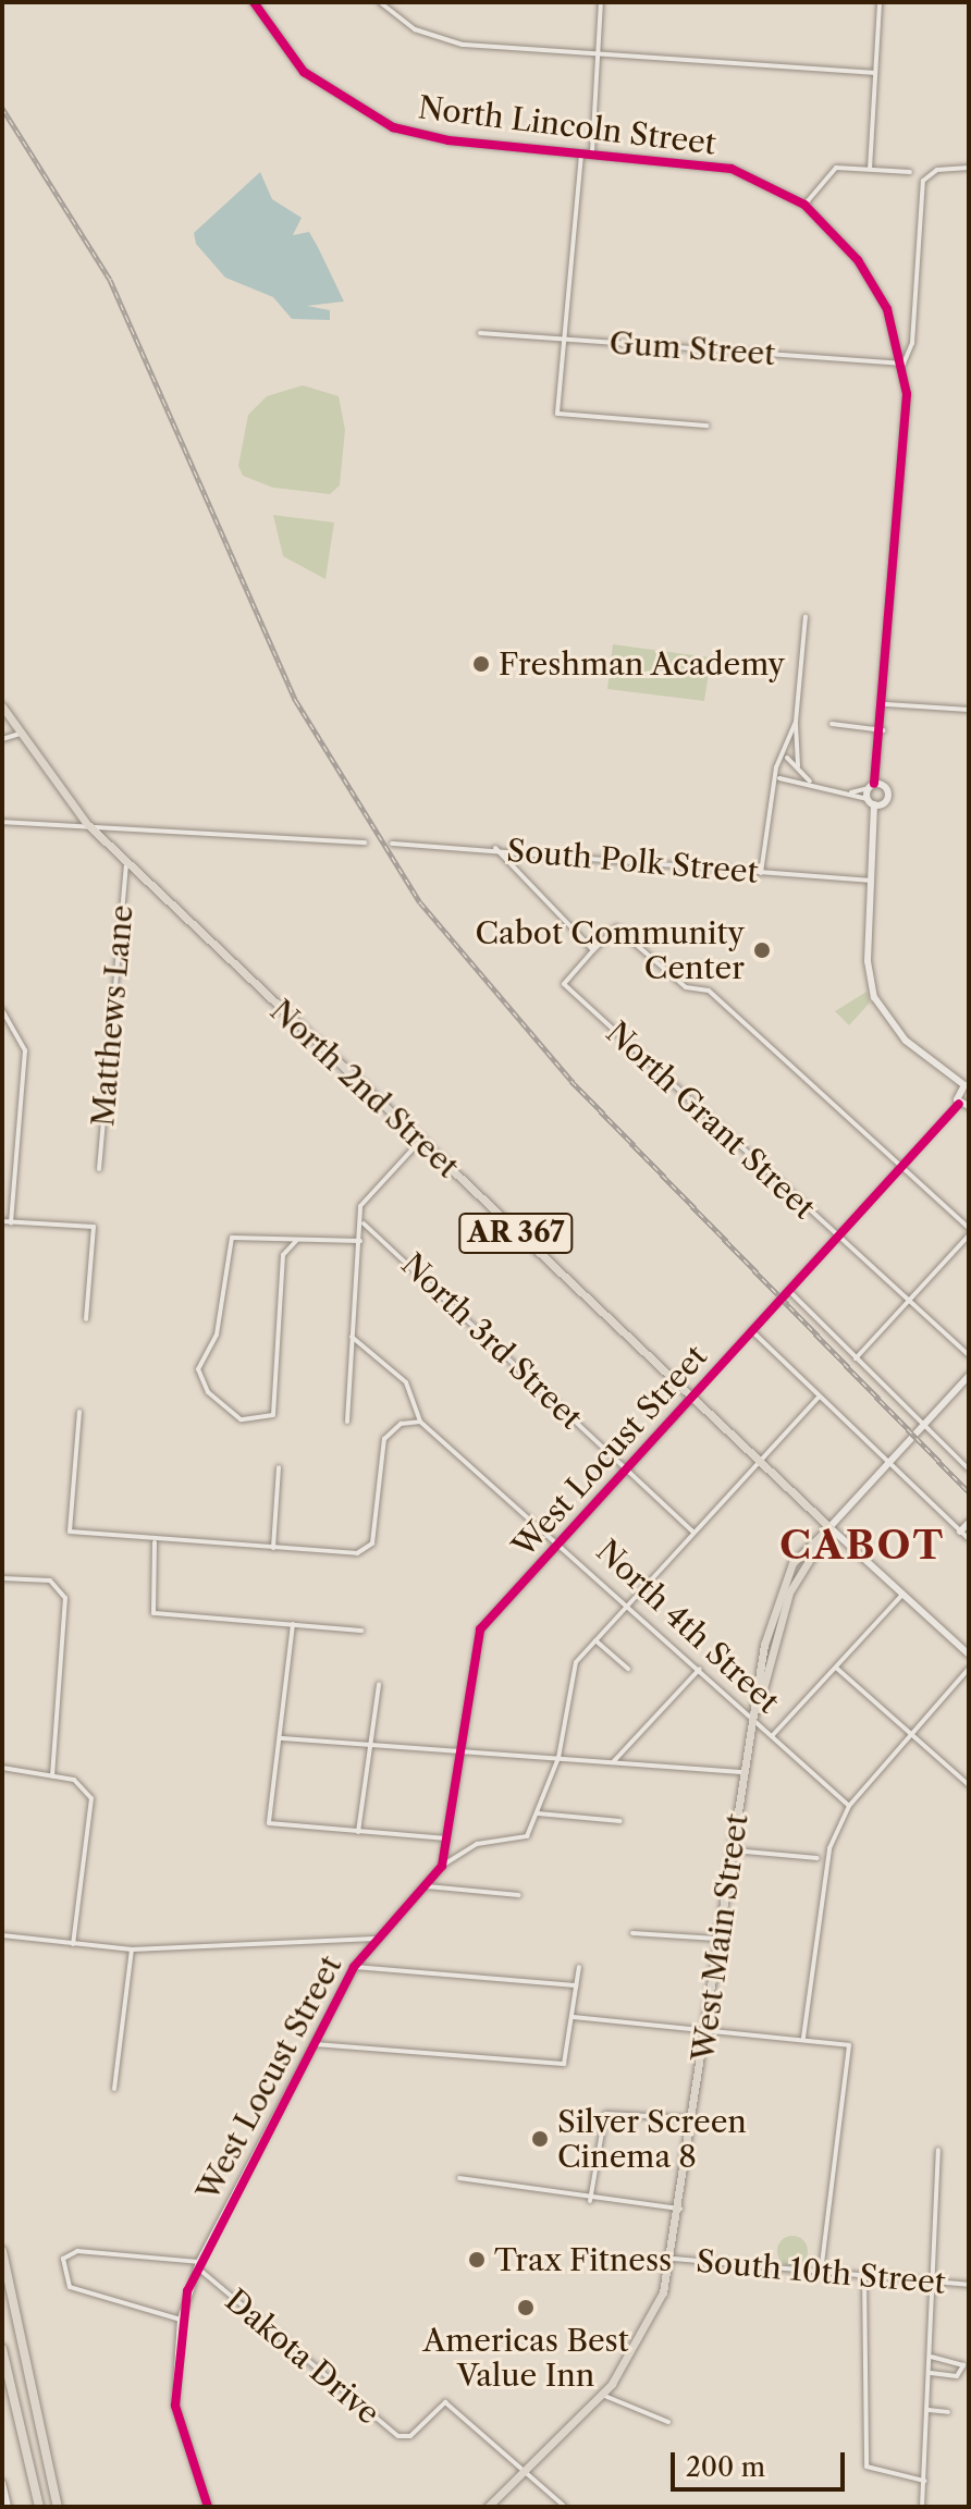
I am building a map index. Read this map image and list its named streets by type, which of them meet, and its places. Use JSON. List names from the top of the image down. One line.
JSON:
{"streets":{"main road":["North 2nd Street","AR 367","West Main Street"],"street":["North Lincoln Street","Gum Street","South Polk Street","Matthews Lane","North Grant Street","North 3rd Street","West Locust Street","North 4th Street","South 10th Street","Dakota Drive"]},"crossings":[["North Lincoln Street","Gum Street"],["Matthews Lane","North 2nd Street"],["North 2nd Street","AR 367"],["North 2nd Street","West Locust Street"],["North 2nd Street","West Main Street"],["North Grant Street","West Locust Street"],["North 3rd Street","West Locust Street"],["West Locust Street","North 4th Street"],["West Locust Street","Dakota Drive"],["North 4th Street","West Main Street"],["West Main Street","South 10th Street"],["West Main Street","Dakota Drive"]],"districts":["CABOT"],"places":["Freshman Academy","Cabot Community Center","Silver Screen Cinema 8","Trax Fitness","Americas Best Value Inn"],"scale_bar":"200 m"}
